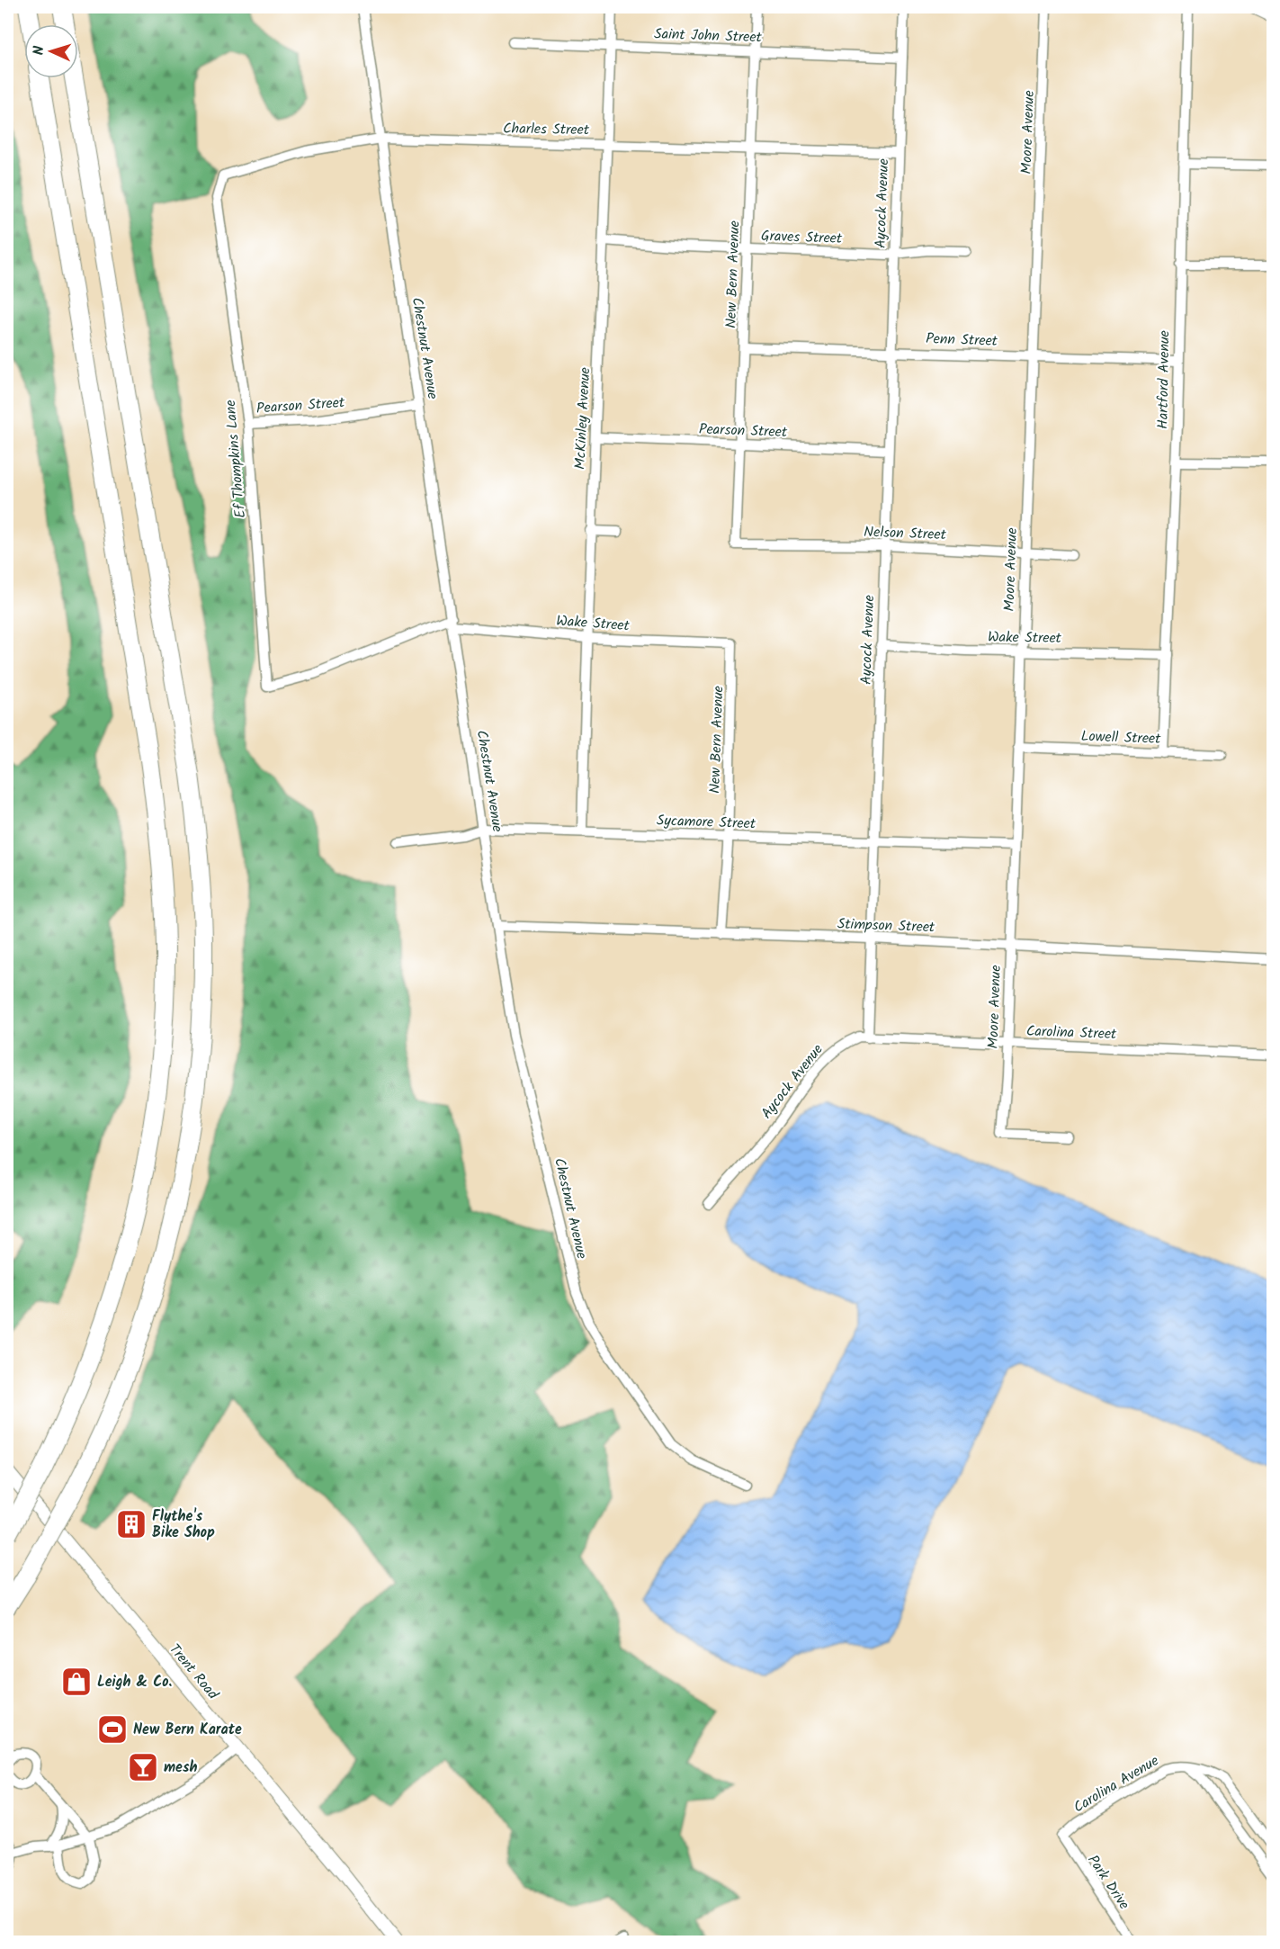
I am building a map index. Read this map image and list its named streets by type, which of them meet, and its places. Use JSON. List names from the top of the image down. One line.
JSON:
{"streets":{"street":["Saint John Street","Charles Street","Moore Avenue","Aycock Avenue","Graves Street","New Bern Avenue","Penn Street","Chestnut Avenue","Hartford Avenue","Pearson Street","McKinley Avenue","Ef Thompkins Lane","Nelson Street","Wake Street","Lowell Street","Sycamore Street","Stimpson Street","Carolina Street","Trent Road","Carolina Avenue","Park Drive"]},"crossings":[["Saint John Street","Aycock Avenue"],["Saint John Street","New Bern Avenue"],["Saint John Street","McKinley Avenue"],["Charles Street","Aycock Avenue"],["Charles Street","New Bern Avenue"],["Charles Street","Chestnut Avenue"],["Charles Street","McKinley Avenue"],["Charles Street","Ef Thompkins Lane"],["Moore Avenue","Penn Street"],["Moore Avenue","Nelson Street"],["Moore Avenue","Wake Street"],["Moore Avenue","Lowell Street"],["Moore Avenue","Sycamore Street"],["Moore Avenue","Stimpson Street"],["Moore Avenue","Carolina Street"],["Aycock Avenue","Graves Street"],["Aycock Avenue","Penn Street"],["Aycock Avenue","Pearson Street"],["Aycock Avenue","Nelson Street"],["Aycock Avenue","Wake Street"],["Aycock Avenue","Sycamore Street"],["Aycock Avenue","Stimpson Street"],["Aycock Avenue","Carolina Street"],["Graves Street","New Bern Avenue"],["Graves Street","McKinley Avenue"],["New Bern Avenue","Penn Street"],["New Bern Avenue","Pearson Street"],["New Bern Avenue","Nelson Street"],["New Bern Avenue","Wake Street"],["New Bern Avenue","Sycamore Street"],["New Bern Avenue","Stimpson Street"],["Penn Street","Hartford Avenue"],["Chestnut Avenue","Pearson Street"],["Chestnut Avenue","Wake Street"],["Chestnut Avenue","Sycamore Street"],["Chestnut Avenue","Stimpson Street"],["Hartford Avenue","Wake Street"],["Hartford Avenue","Lowell Street"],["Pearson Street","McKinley Avenue"],["Pearson Street","Ef Thompkins Lane"],["McKinley Avenue","Wake Street"],["McKinley Avenue","Sycamore Street"],["Ef Thompkins Lane","Wake Street"],["Carolina Avenue","Park Drive"]],"places":{"building":["Flythe's Bike Shop"],"shop":["Leigh & Co."],"sports":["New Bern Karate"],"bar":["mesh"]},"north":"left"}
